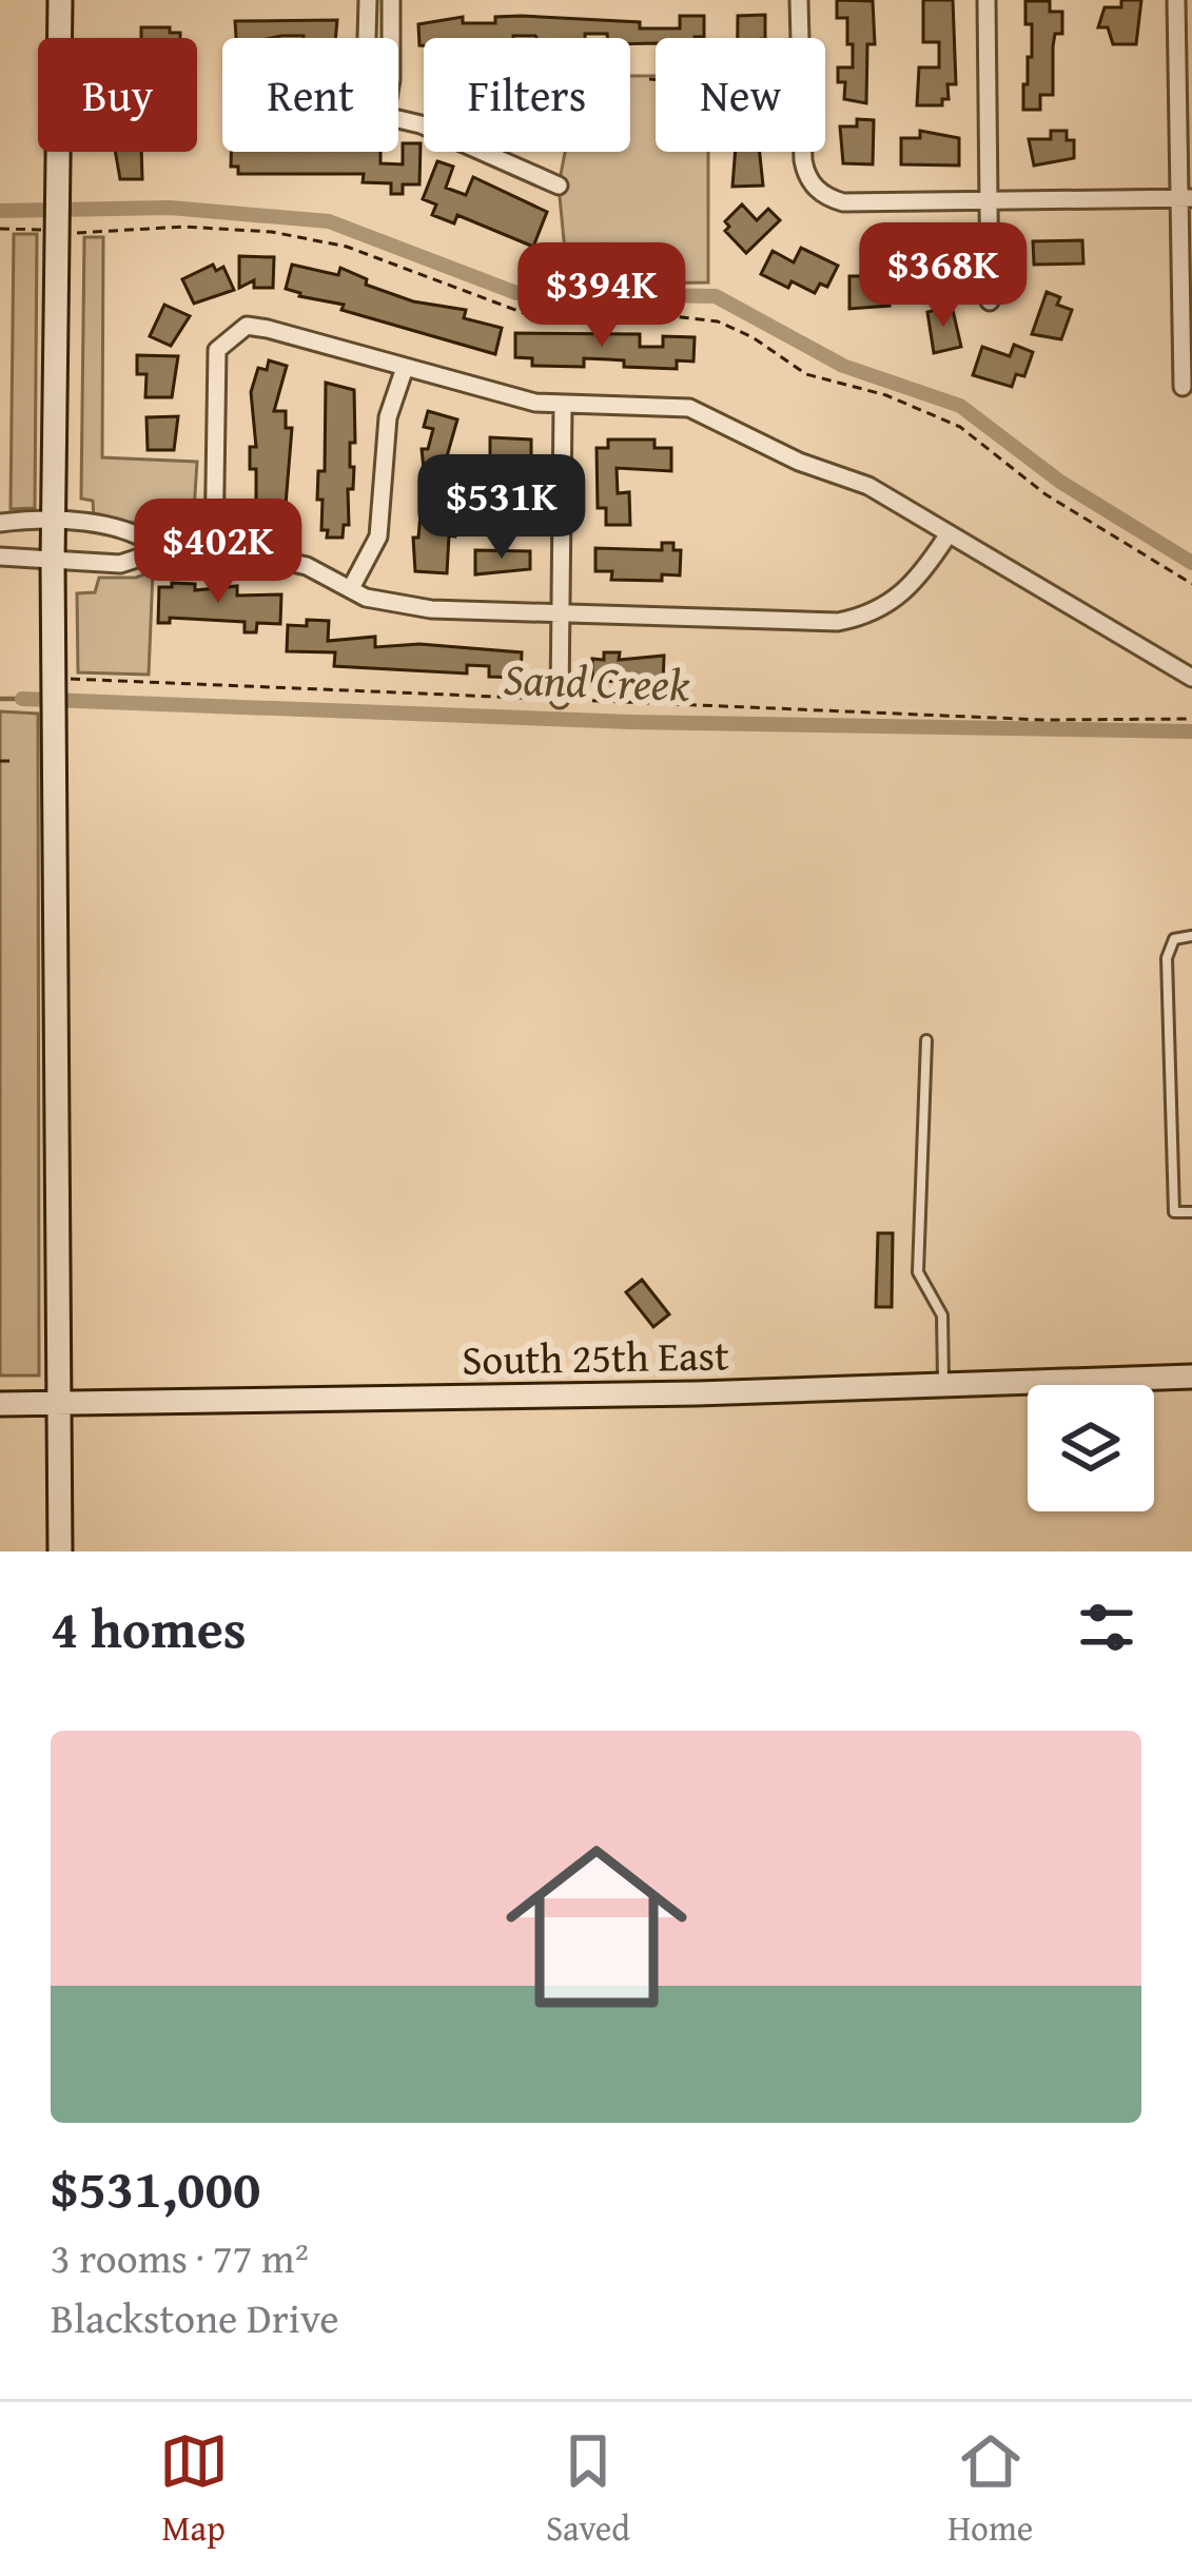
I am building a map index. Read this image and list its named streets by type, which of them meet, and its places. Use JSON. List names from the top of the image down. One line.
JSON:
{"streets":{"street":["South 25th East"]},"water":["Sand Creek"],"page":{"chip":["Buy","Rent","Filters","New"],"price":["$368K","$394K","$531K","$402K"],"heading":"4 homes","list":[{"name":"$531,000","note":"3 rooms · 77 m² · Blackstone Drive"}],"tabs":["Map","Saved","Home"]}}
